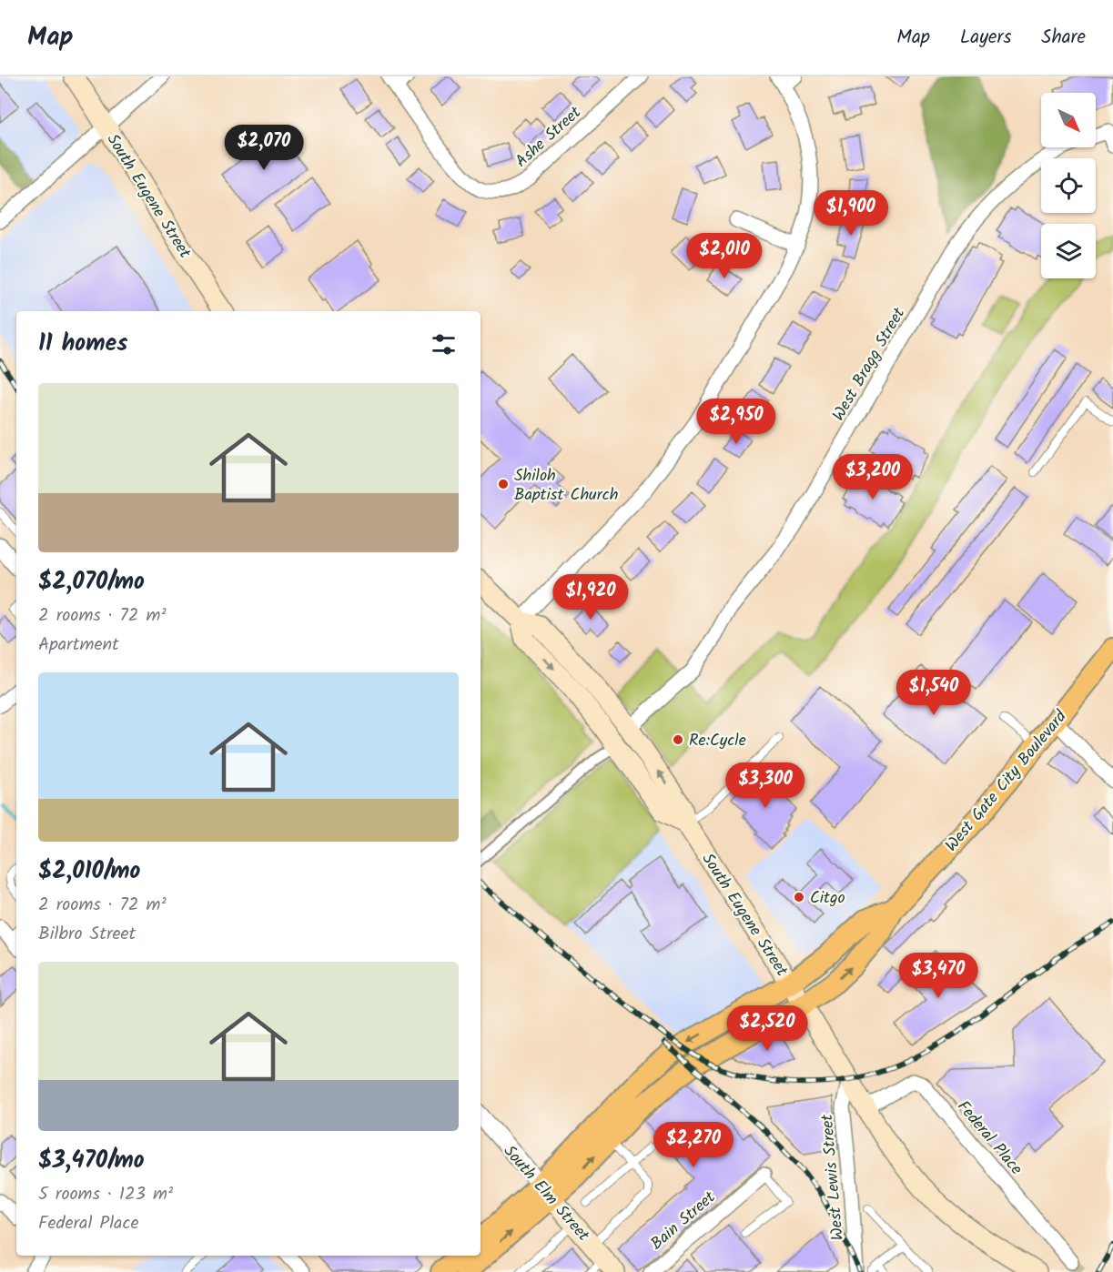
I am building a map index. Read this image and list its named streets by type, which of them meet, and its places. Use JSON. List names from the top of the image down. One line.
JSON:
{"streets":{"main road":["South Eugene Street","West Gate City Boulevard","South Elm Street"],"street":["Ashe Street","West Bragg Street","Federal Place","West Lewis Street","Bain Street"]},"crossings":[["South Eugene Street","West Bragg Street"],["South Eugene Street","West Gate City Boulevard"],["South Eugene Street","Federal Place"],["South Eugene Street","West Lewis Street"],["West Gate City Boulevard","South Elm Street"]],"places":["Shiloh Baptist Church","Re:Cycle","Citgo"],"north":"bottom right","page":{"header":"Map","nav":["Map","Layers","Share"],"price":["$2,070","$1,900","$2,010","$2,950","$3,200","$1,920","$1,540","$3,300","$3,470","$2,520","$2,270"],"heading":"11 homes","list":[{"name":"$2,070/mo","note":"2 rooms · 72 m² · Apartment"},{"name":"$2,010/mo","note":"2 rooms · 72 m² · Bilbro Street"},{"name":"$3,470/mo","note":"5 rooms · 123 m² · Federal Place"}]}}
